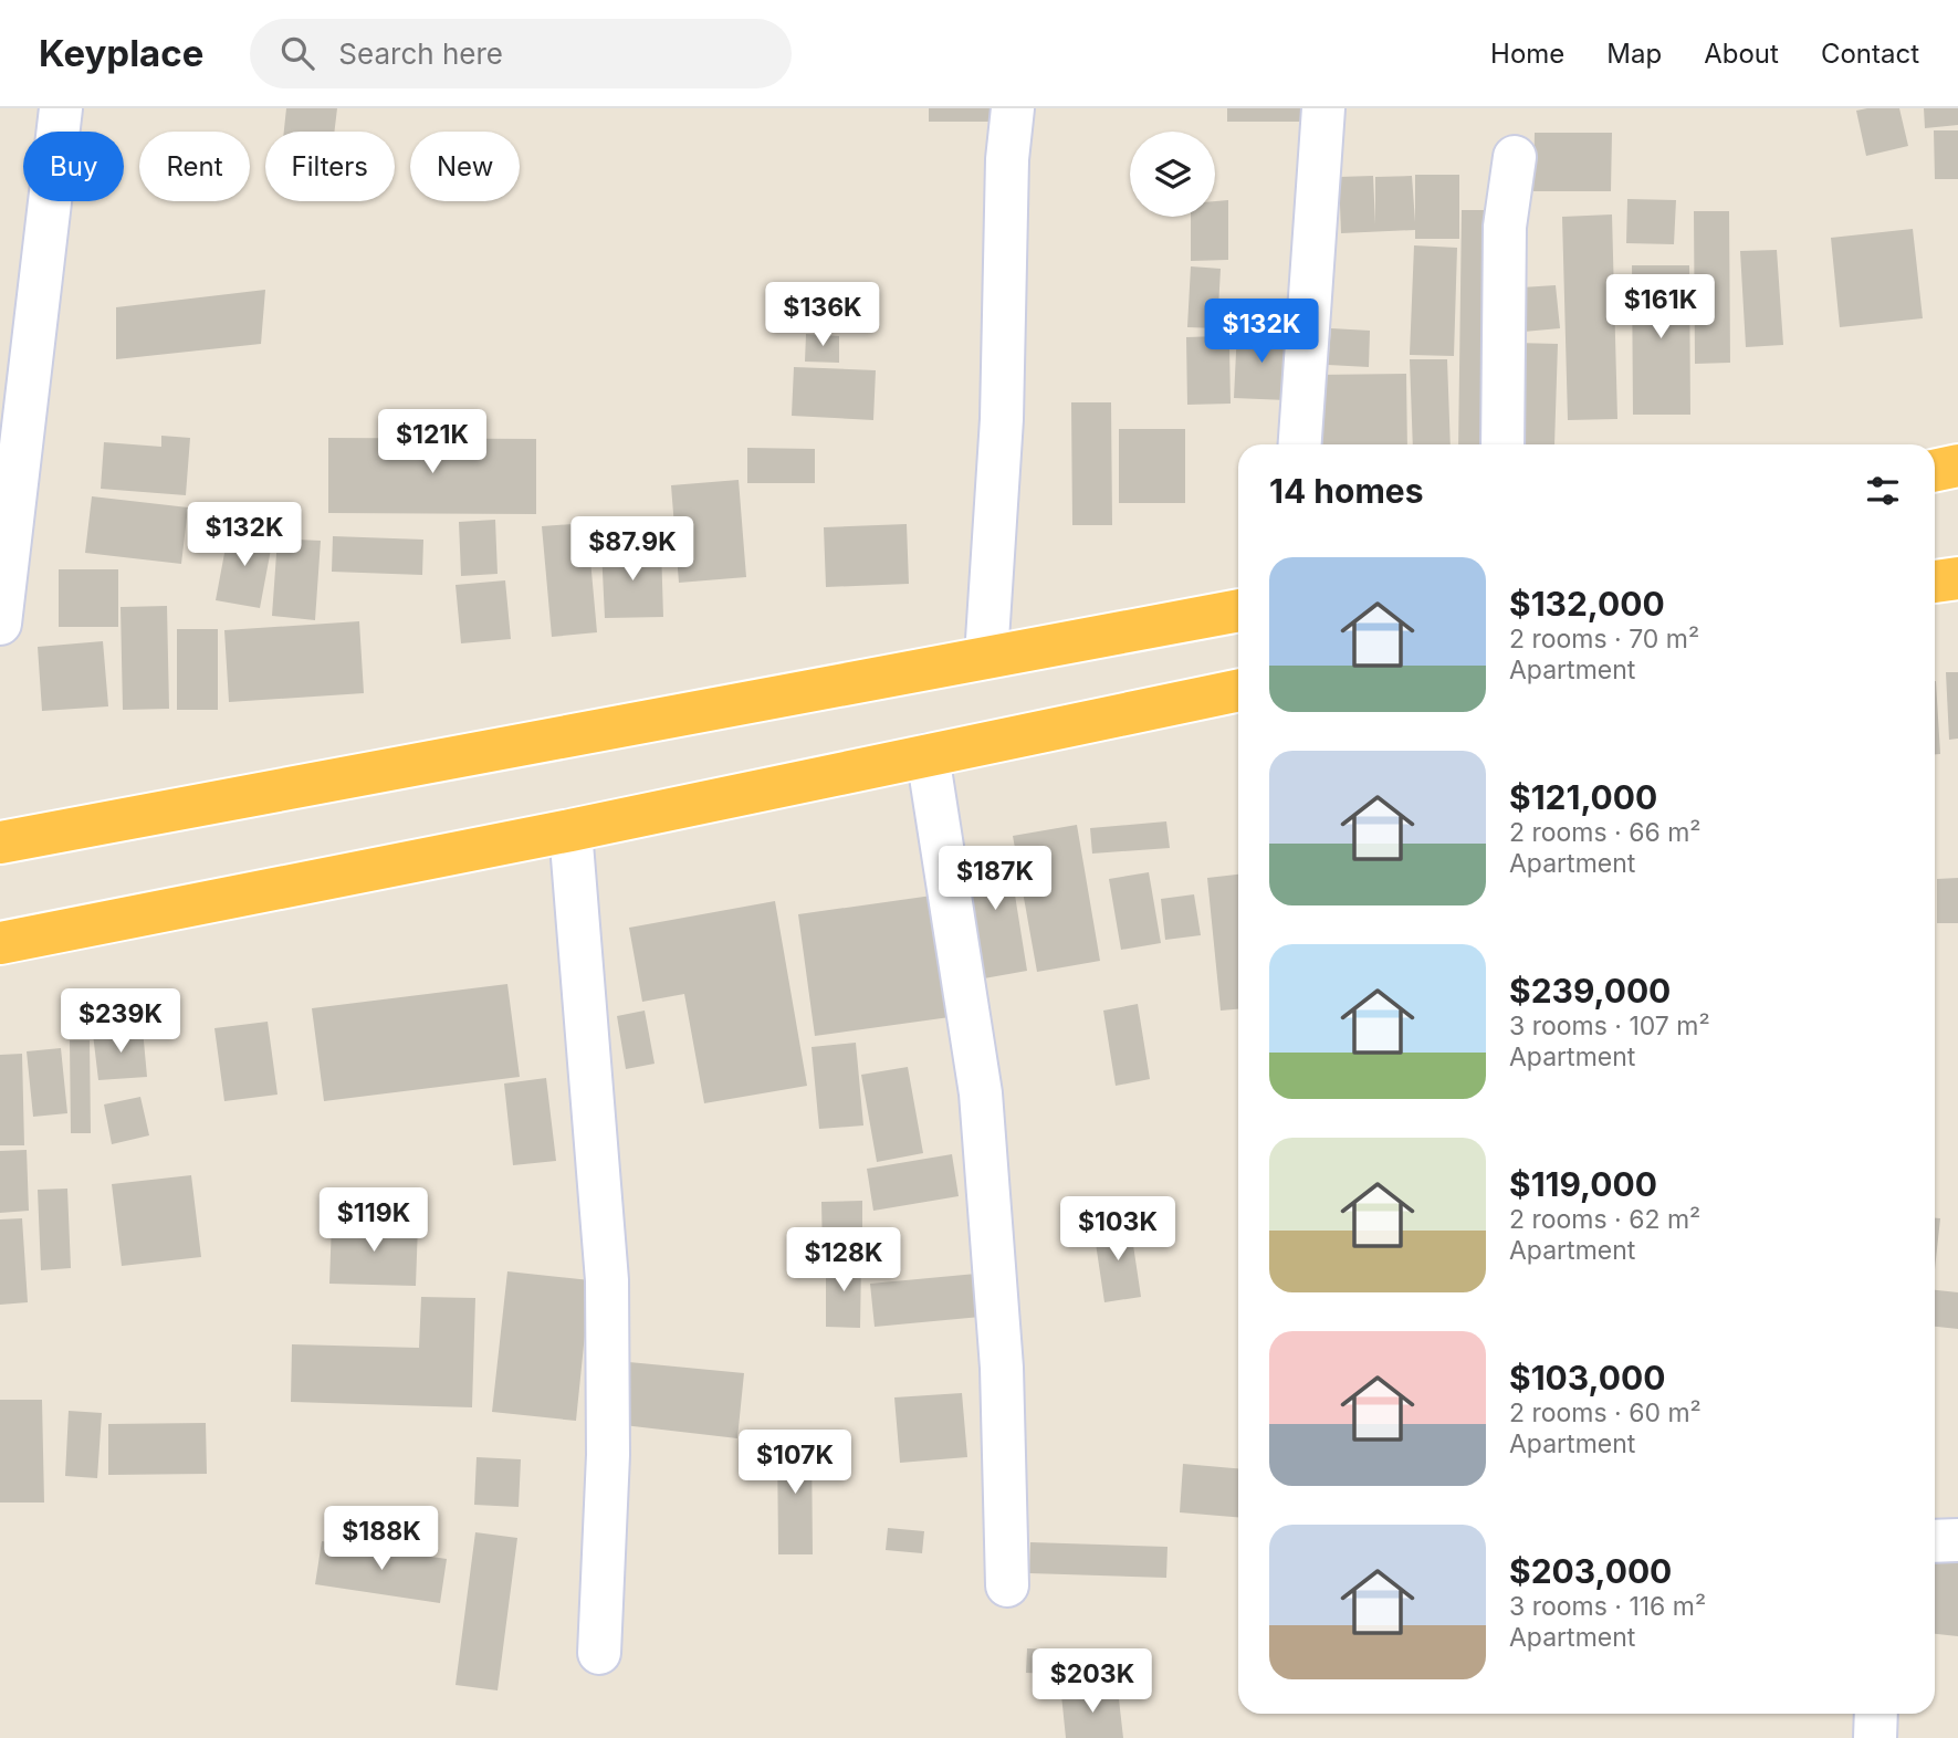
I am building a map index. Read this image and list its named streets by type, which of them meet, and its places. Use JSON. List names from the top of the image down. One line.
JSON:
{"page":{"header":"Keyplace","search":"Search here","nav":["Home","Map","About","Contact"],"chip":["Buy","Rent","Filters","New"],"price":["$161K","$136K","$132K","$121K","$132K","$87.9K","$187K","$239K","$119K","$103K","$128K","$107K","$188K","$203K"],"heading":"14 homes","list":[{"name":"$132,000","note":"2 rooms · 70 m² · Apartment"},{"name":"$121,000","note":"2 rooms · 66 m² · Apartment"},{"name":"$239,000","note":"3 rooms · 107 m² · Apartment"},{"name":"$119,000","note":"2 rooms · 62 m² · Apartment"},{"name":"$103,000","note":"2 rooms · 60 m² · Apartment"},{"name":"$203,000","note":"3 rooms · 116 m² · Apartment"}]}}
